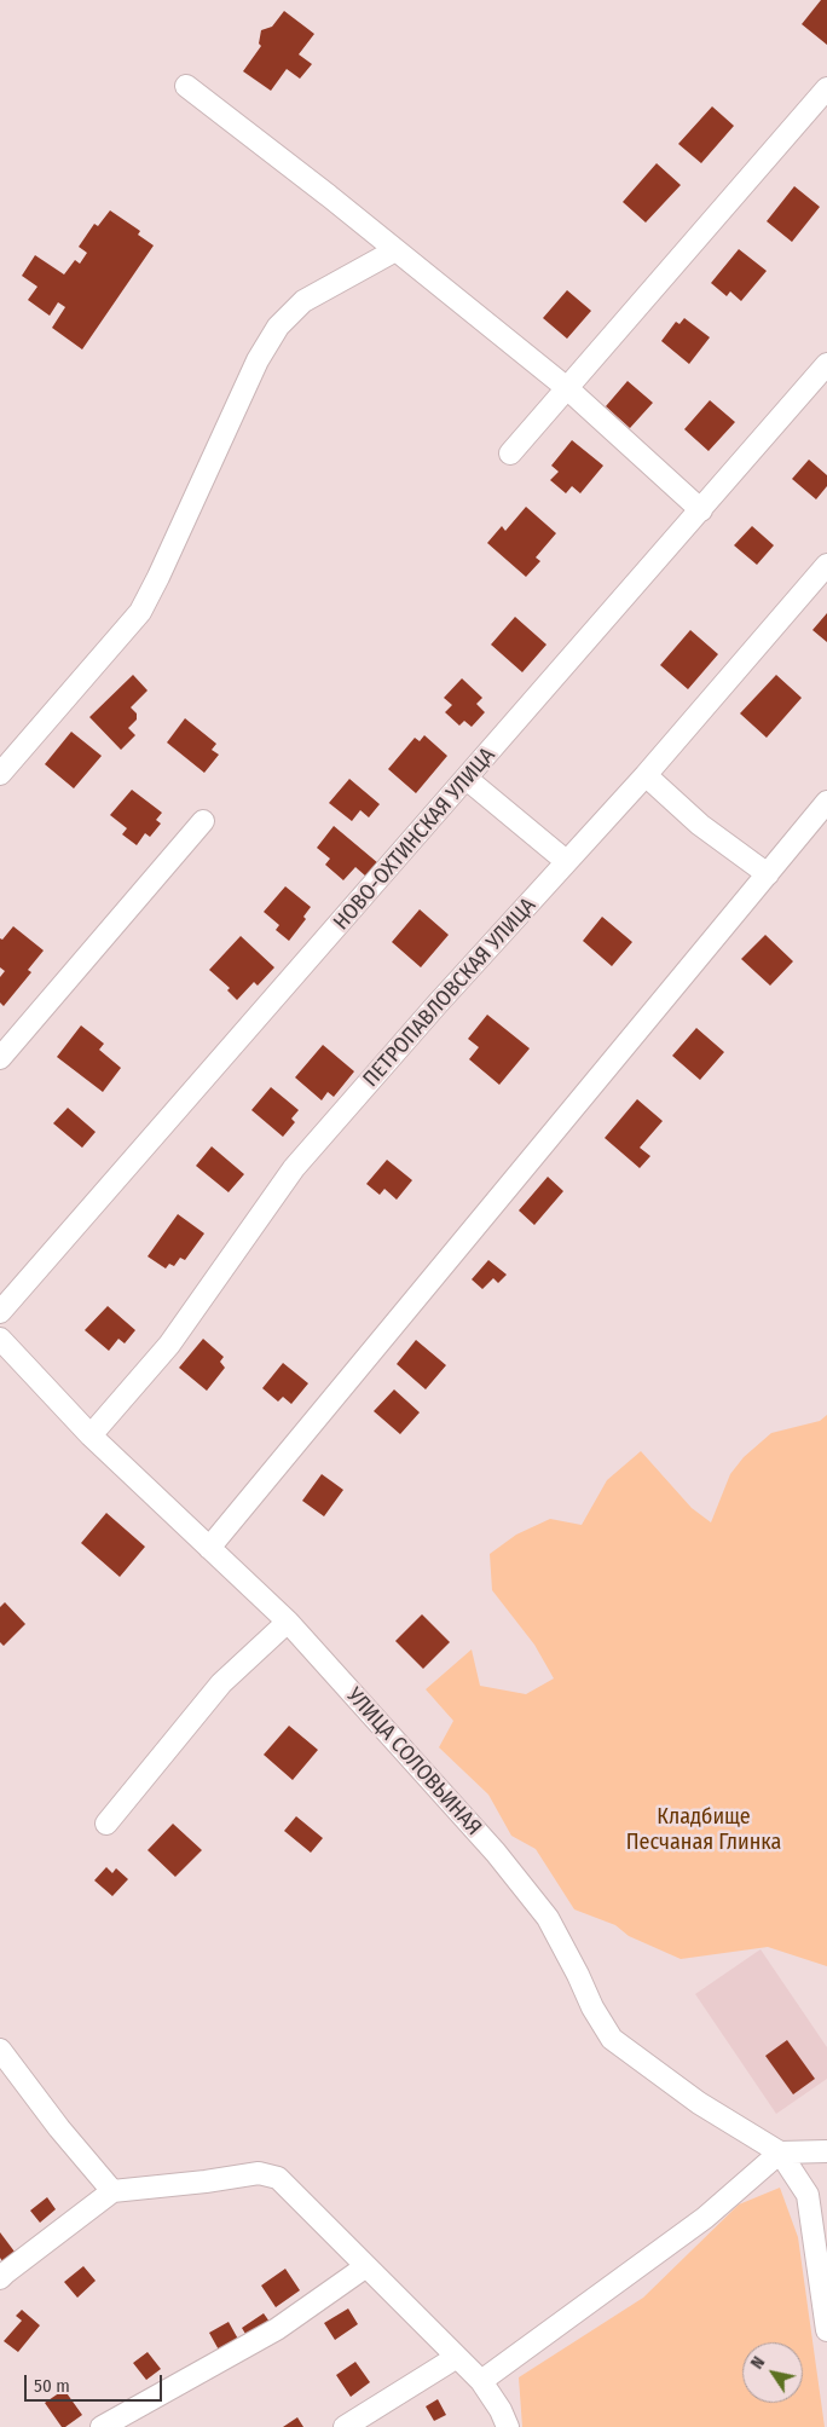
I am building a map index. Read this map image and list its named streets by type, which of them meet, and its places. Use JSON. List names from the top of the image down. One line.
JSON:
{"streets":{"street":["НОВО-ОХТИНСКАЯ УЛИЦА","ПЕТРОПАВЛОВСКАЯ УЛИЦА","УЛИЦА СОЛОВЬИНАЯ"]},"crossings":[["ПЕТРОПАВЛОВСКАЯ УЛИЦА","УЛИЦА СОЛОВЬИНАЯ"]],"parks":["Кладбище Песчаная Глинка"],"scale_bar":"50 m","north":"top left"}
